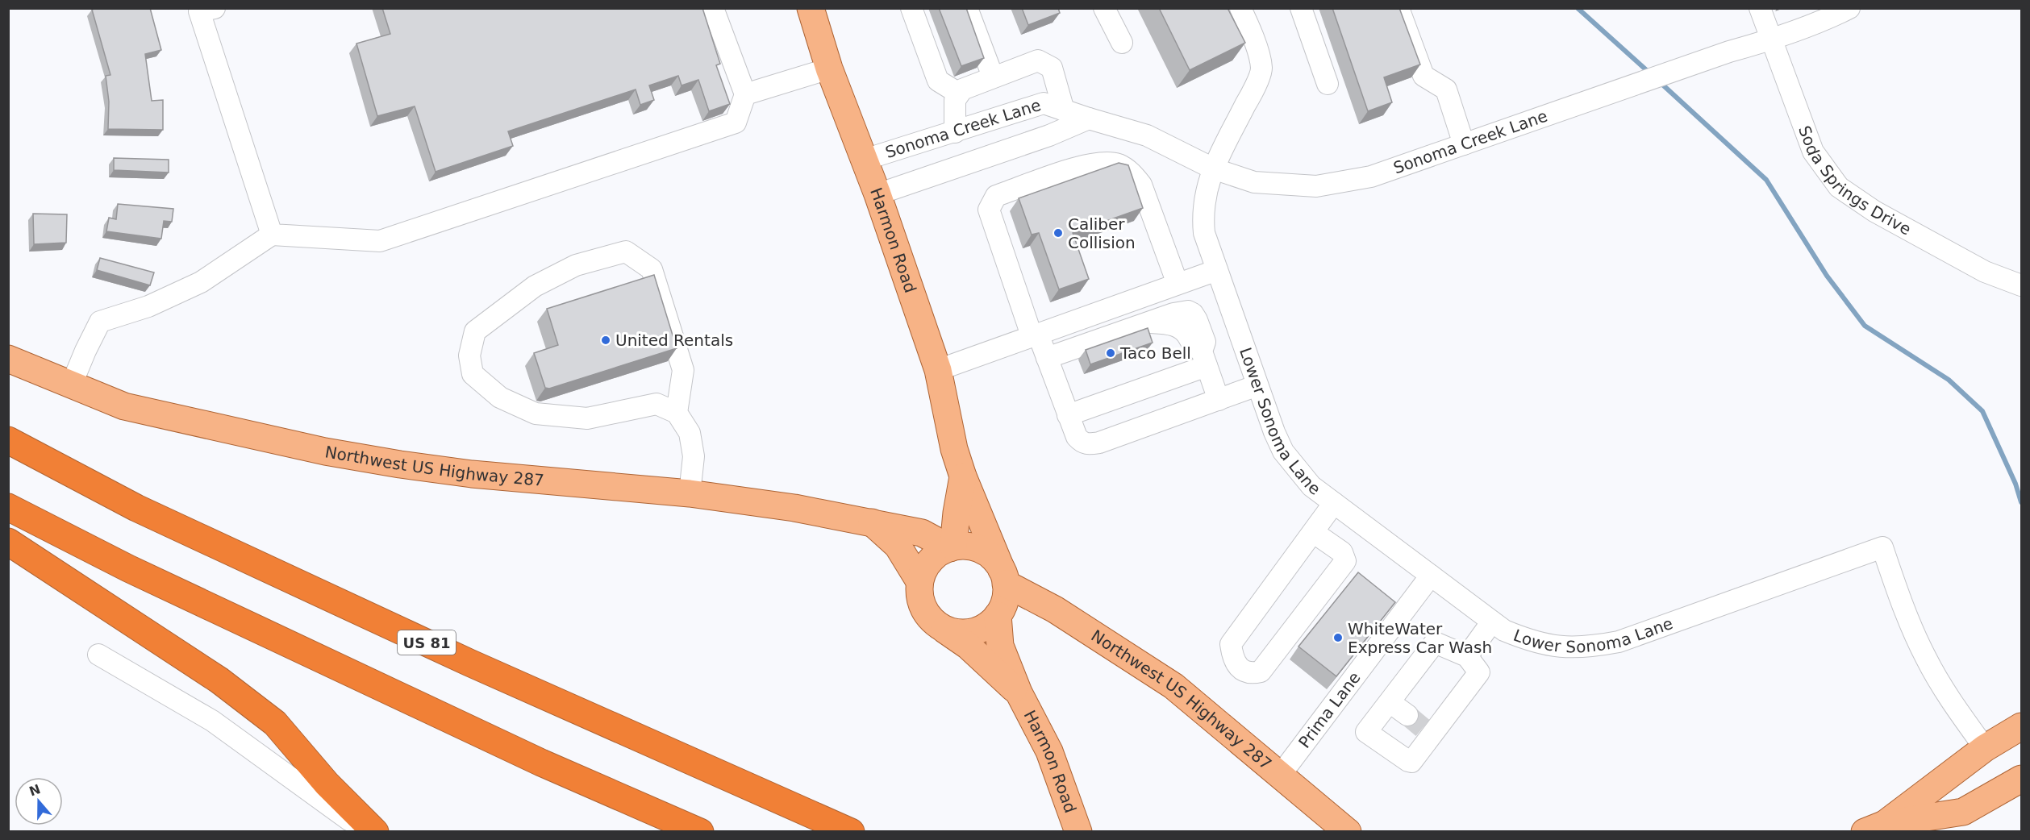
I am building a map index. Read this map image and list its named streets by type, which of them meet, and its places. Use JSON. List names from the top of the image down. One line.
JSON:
{"streets":{"highway":["US 81"],"main road":["Harmon Road","Northwest US Highway 287"],"street":["Sonoma Creek Lane","Soda Springs Drive","Lower Sonoma Lane","Prima Lane"]},"crossings":[["Sonoma Creek Lane","Soda Springs Drive"],["Sonoma Creek Lane","Harmon Road"],["Sonoma Creek Lane","Lower Sonoma Lane"],["Harmon Road","Northwest US Highway 287"],["Lower Sonoma Lane","Prima Lane"],["Northwest US Highway 287","Prima Lane"]],"places":["Caliber Collision","United Rentals","Taco Bell","WhiteWater Express Car Wash"],"north":"top"}
